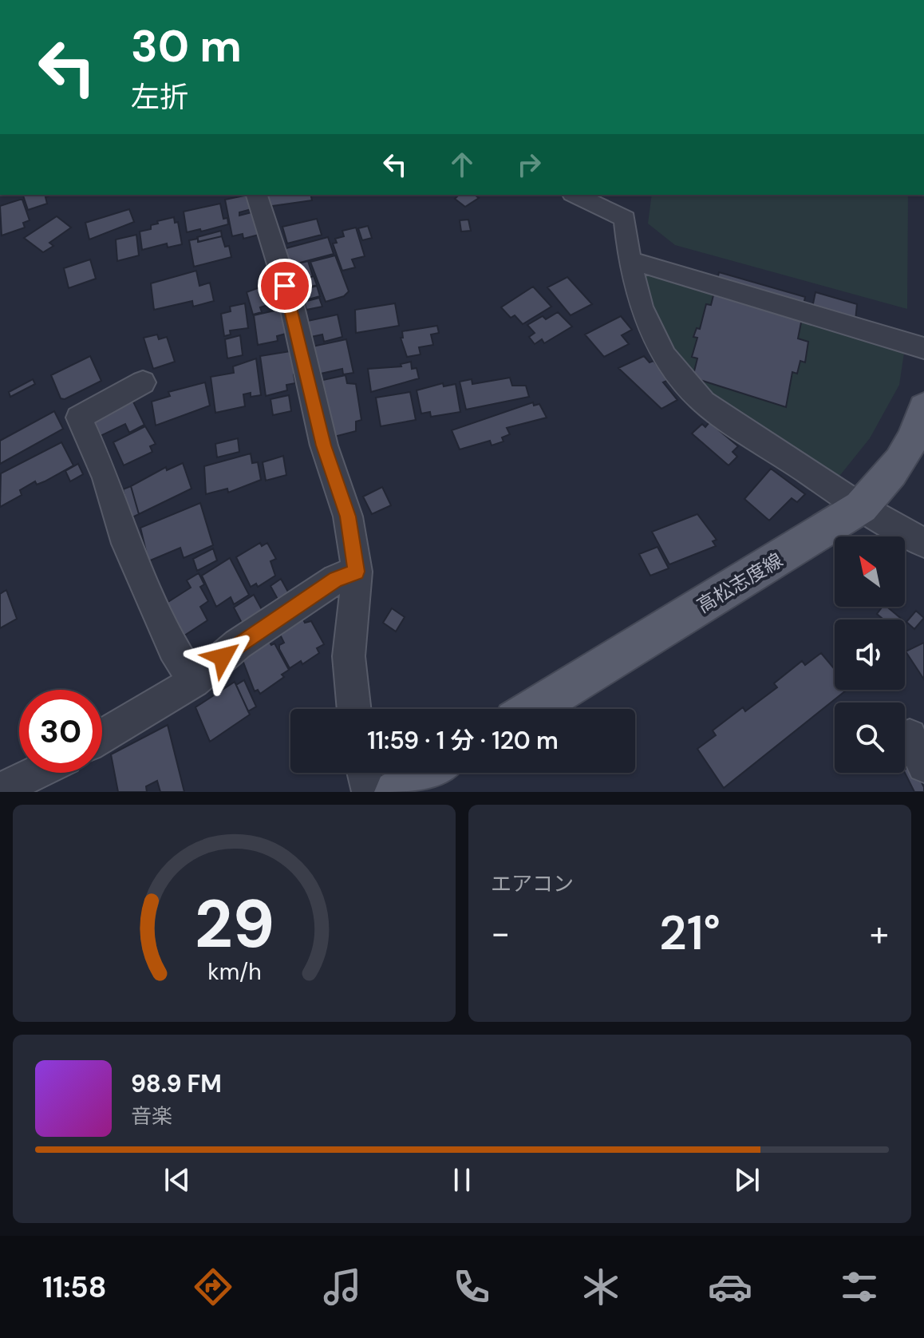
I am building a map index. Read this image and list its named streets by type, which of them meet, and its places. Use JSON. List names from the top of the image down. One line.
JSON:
{"streets":{"main road":["高松志度線"]},"north":"top left","page":{"turn":["30 m","左折"],"limit":"30","trip":"11:59 · 1 分 · 120 m","tile":"エアコン","heat":["−","21°","+"],"song":["98.9 FM","音楽"],"tabs":"11:58","gauge":["29","km/h"]}}
